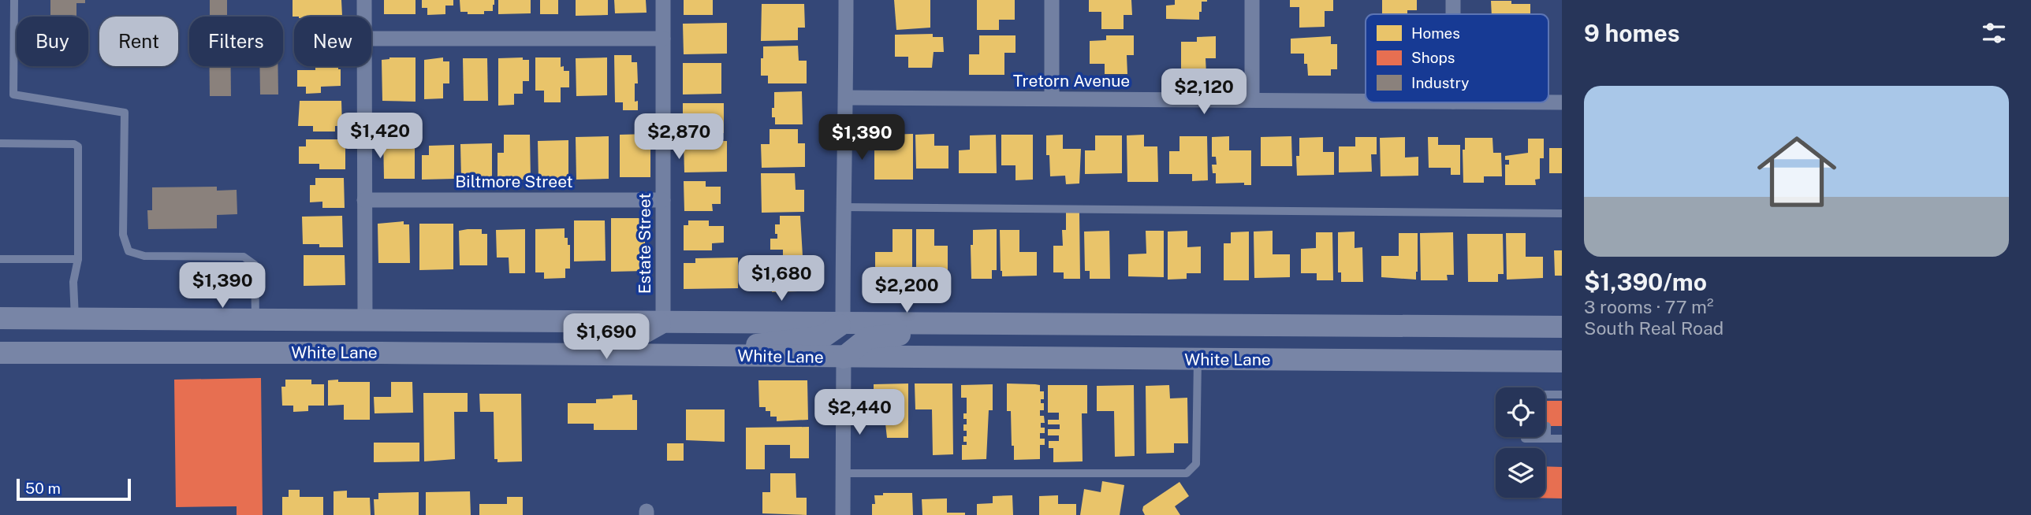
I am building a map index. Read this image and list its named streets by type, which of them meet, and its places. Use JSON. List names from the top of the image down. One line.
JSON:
{"streets":{"main road":["White Lane"],"street":["Tretorn Avenue","Biltmore Street","Estate Street"]},"crossings":[["Biltmore Street","Estate Street"],["Estate Street","White Lane"]],"legend":["Homes","Shops","Industry"],"scale_bar":"50 m","page":{"heading":"9 homes","chip":["Buy","Rent","Filters","New"],"list":[{"name":"$1,390/mo","note":"3 rooms · 77 m² · South Real Road"}],"price":["$2,120","$1,420","$2,870","$1,390","$1,680","$1,390","$2,200","$1,690","$2,440"],"scale":"50 m"}}
